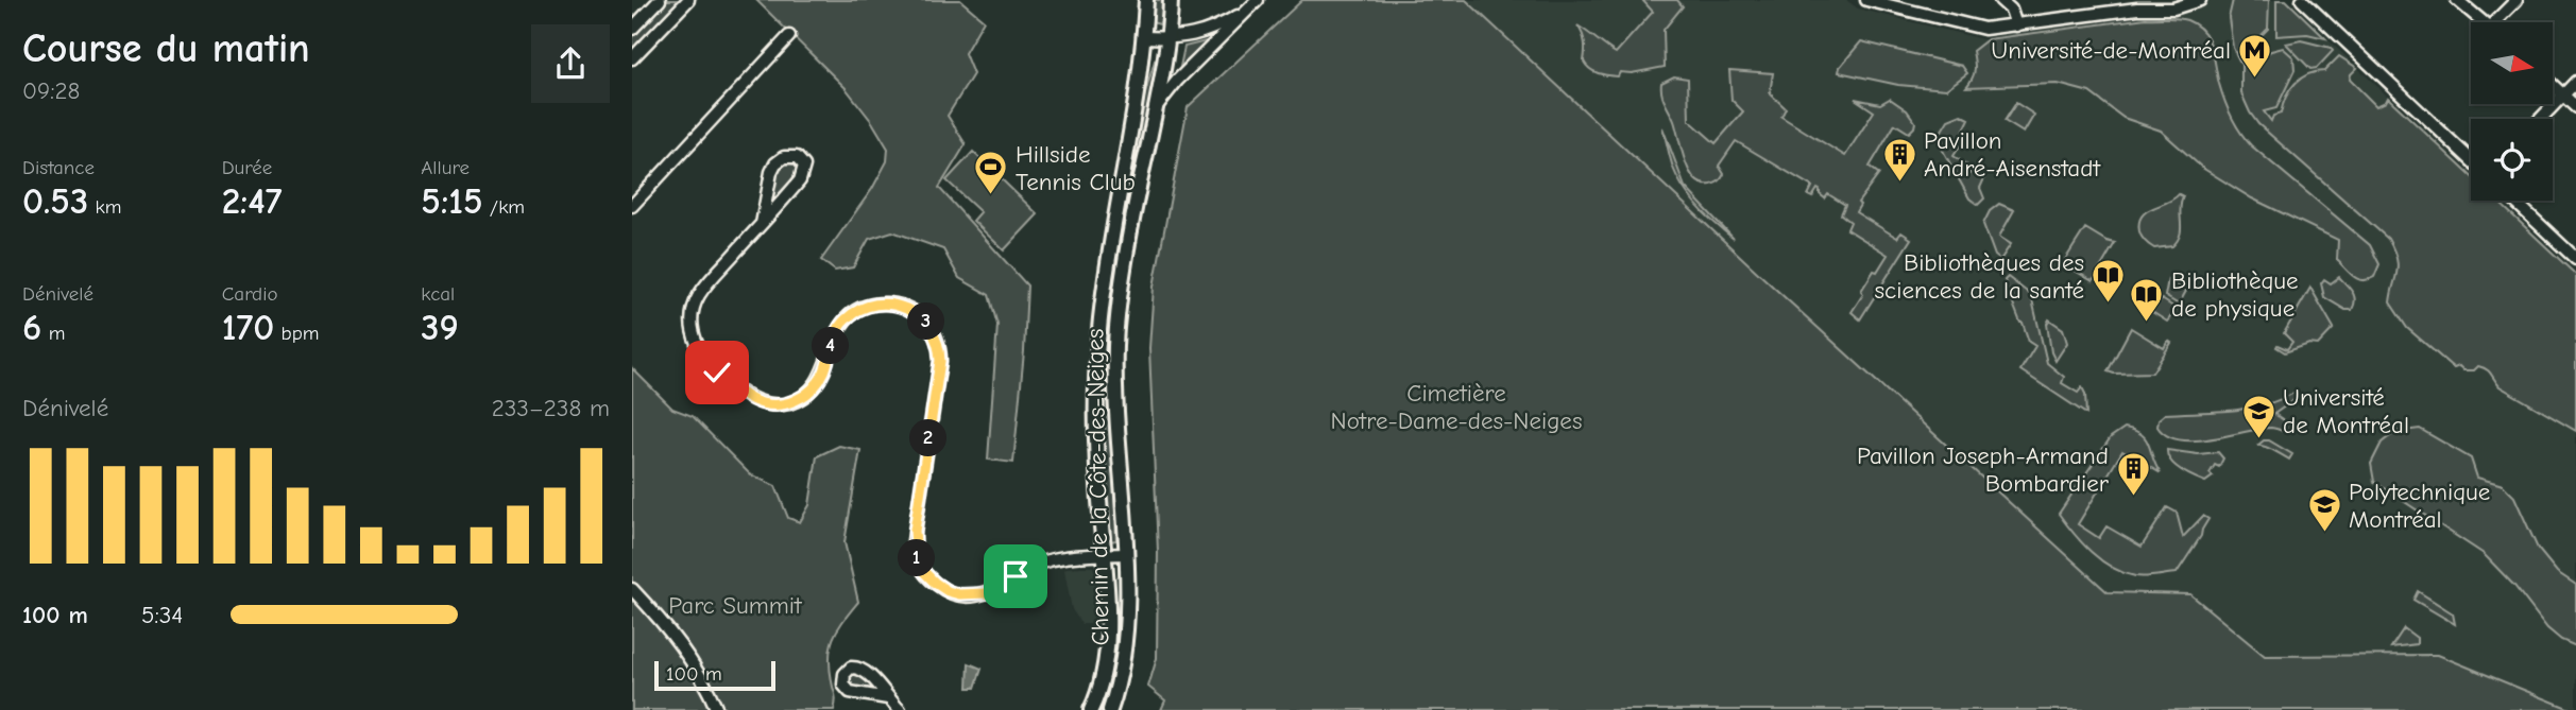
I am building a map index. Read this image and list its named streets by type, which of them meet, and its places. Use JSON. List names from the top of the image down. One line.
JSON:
{"streets":{"main road":["Chemin de la Côte-des-Neiges"]},"parks":["Cimetière Notre-Dame-des-Neiges","Parc Summit"],"places":{"metro station":["Université-de-Montréal"],"building":["Pavillon André-Aisenstadt","Pavillon Joseph-Armand Bombardier"],"sports":["Hillside Tennis Club"],"library":["Bibliothèques des sciences de la santé","Bibliothèque de physique"],"school or university":["Université de Montréal","Polytechnique Montréal"]},"scale_bar":"100 m","north":"right","page":{"heading":["Course du matin","09:28"],"stats":[["Distance","0.53 km"],["Durée","2:47"],["Allure","5:15 /km"],["Dénivelé","6 m"],["Cardio","170 bpm"],["kcal","39"]],"pins":["3","4","2","1"],"chart":["Dénivelé","233–238 m"],"list":[{"name":"100 m","note":"5:34"}],"scale":"100 m"}}
